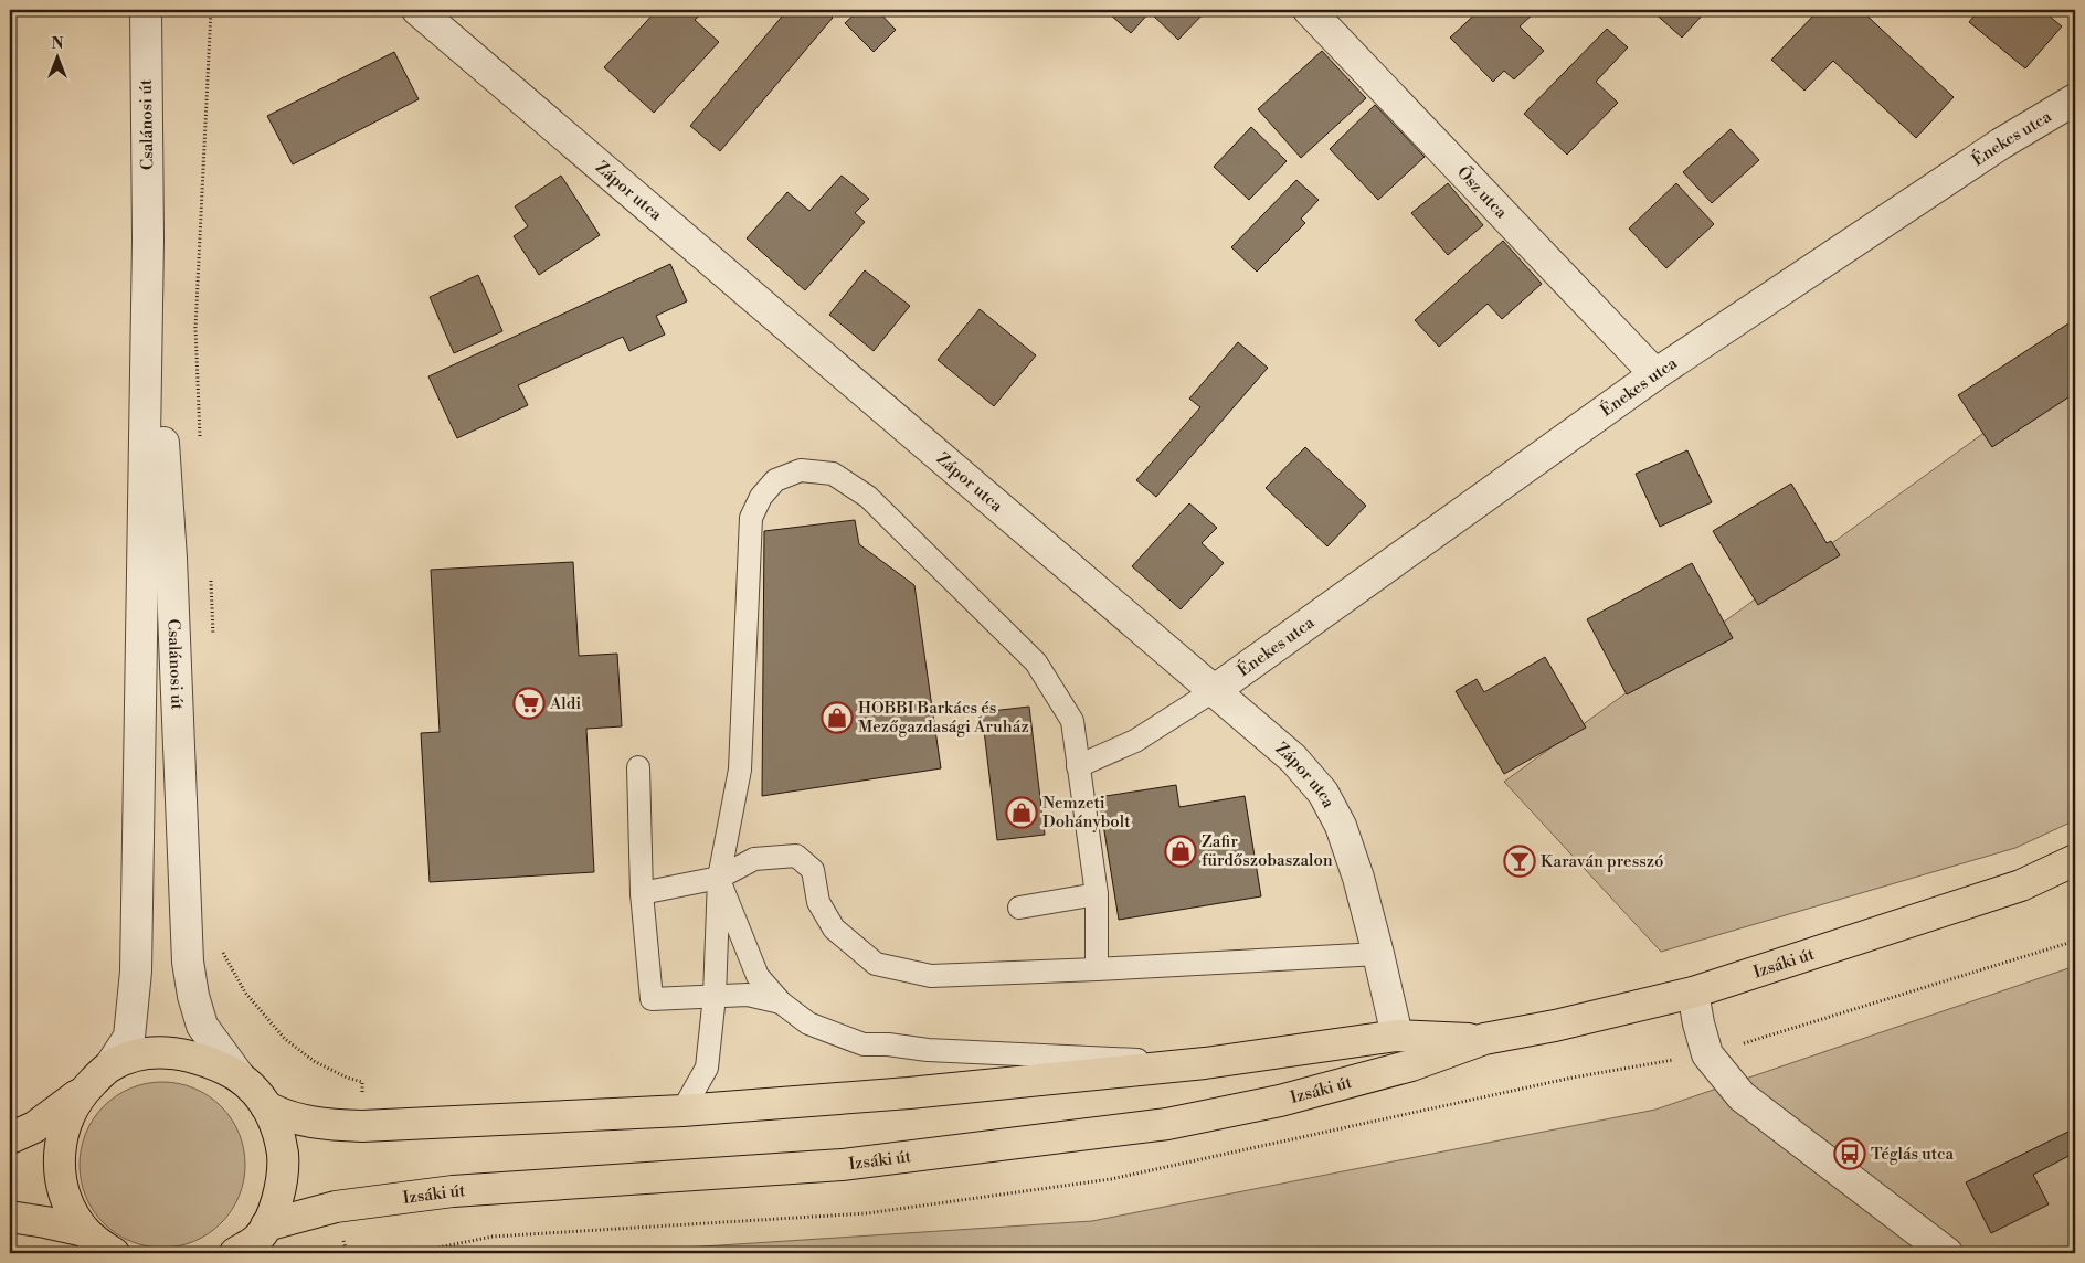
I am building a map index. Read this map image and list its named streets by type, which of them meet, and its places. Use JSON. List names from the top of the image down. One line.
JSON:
{"streets":{"main road":["Izsáki út"],"street":["Csalánosi út","Énekes utca","Zápor utca","Ősz utca"]},"crossings":[["Énekes utca","Zápor utca"],["Énekes utca","Ősz utca"],["Zápor utca","Izsáki út"]],"places":{"supermarket":["Aldi"],"shop":["HOBBI Barkács és Mezőgazdasági Áruház","Nemzeti Dohánybolt","Zafir fürdőszobaszalon"],"bar":["Karaván presszó"],"bus stop":["Téglás utca"]},"north":"top"}
